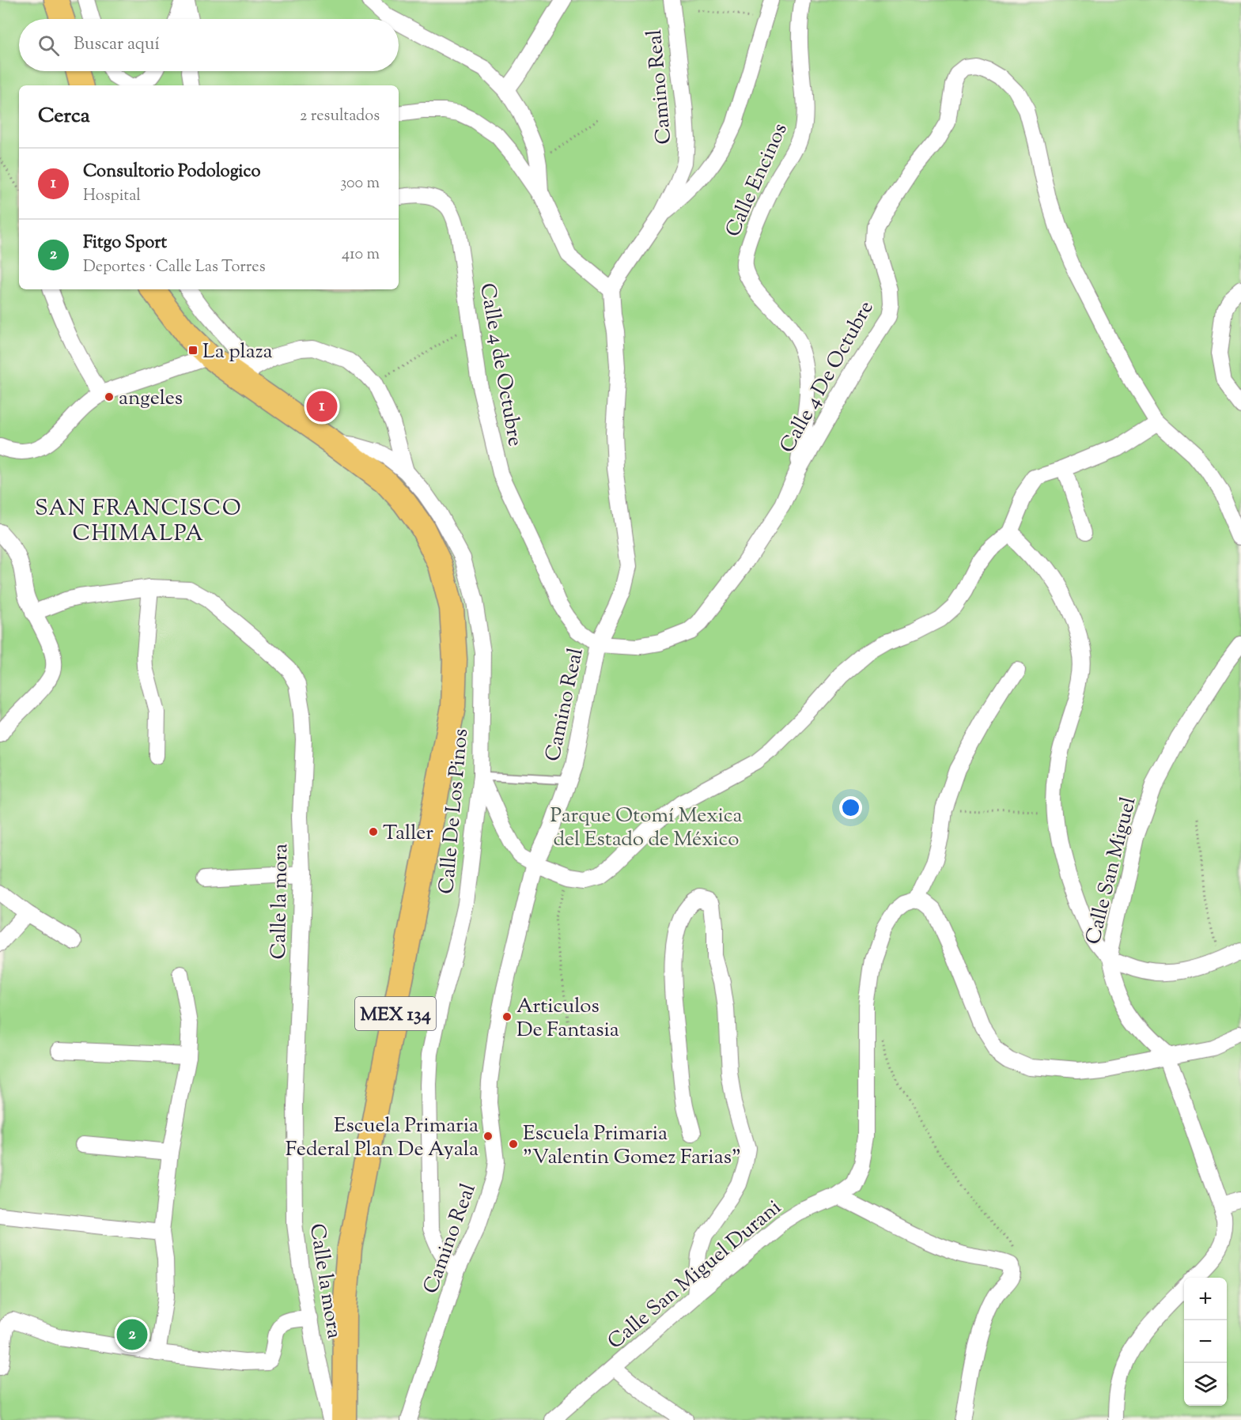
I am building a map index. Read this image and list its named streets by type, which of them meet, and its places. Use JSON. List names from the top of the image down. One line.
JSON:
{"streets":{"main road":["MEX 134"],"street":["Camino Real","Calle Encinos","Calle 4 de Octubre","Calle 4 De Octubre","Calle De Los Pinos","Calle San Miguel","Calle la mora","Calle San Miguel Durani"]},"crossings":[["Camino Real","Calle 4 de Octubre"],["Camino Real","Calle 4 De Octubre"],["Camino Real","Calle De Los Pinos"],["Calle Encinos","Calle 4 De Octubre"],["Calle 4 de Octubre","Calle 4 De Octubre"],["Calle De Los Pinos","MEX 134"]],"districts":["SAN FRANCISCO CHIMALPA"],"parks":["Parque Otomí Mexica del Estado de México"],"places":{"transit":["La plaza"],"other":["angeles","Taller","Articulos De Fantasia","Escuela Primaria Federal Plan De Ayala","Escuela Primaria \"Valentin Gomez Farias\""]},"page":{"search":"Buscar aquí","heading":["Cerca","2 resultados"],"list":[{"mark":"1","name":"Consultorio Podologico","note":"Hospital","value":"300 m"},{"mark":"2","name":"Fitgo Sport","note":"Deportes · Calle Las Torres","value":"410 m"}],"pins":["1","2"],"map_buttons":["+","−"]}}
